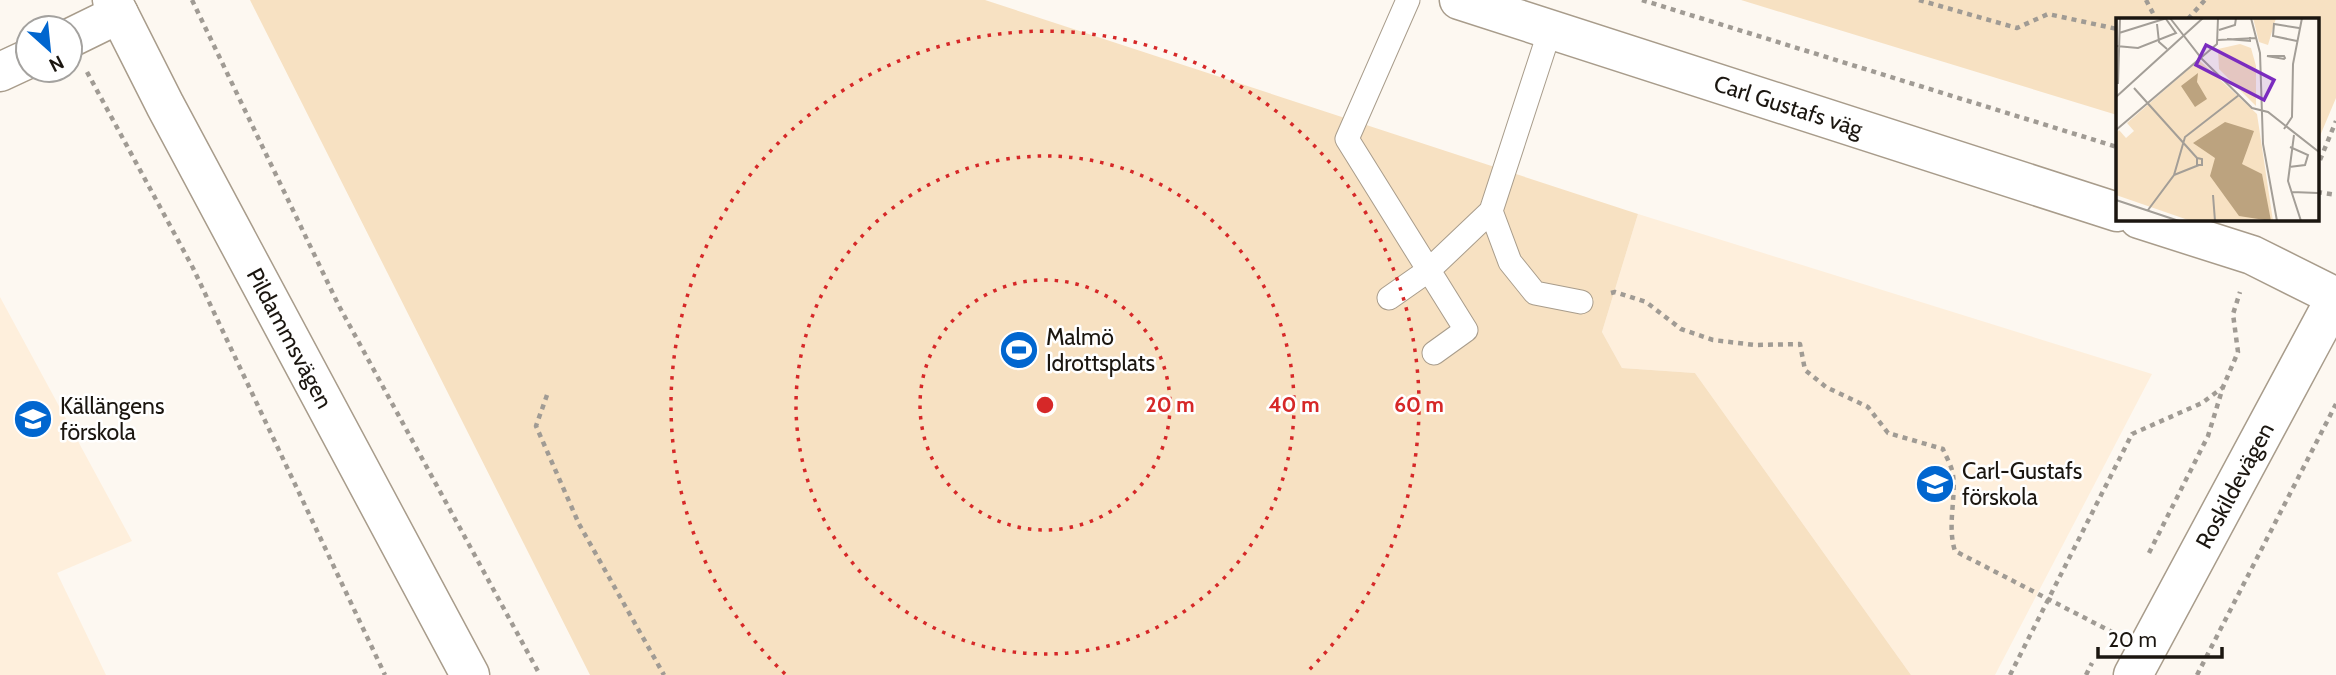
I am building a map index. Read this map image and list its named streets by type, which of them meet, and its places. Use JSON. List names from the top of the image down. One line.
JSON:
{"streets":{"street":["Carl Gustafs väg","Pildammsvägen","Roskildevägen"]},"places":{"sports":["Malmö Idrottsplats"],"school or university":["Källängens förskola","Carl-Gustafs förskola"]},"scale_bar":"20 m","north":"bottom right","rings":["20 m","40 m","60 m"]}
